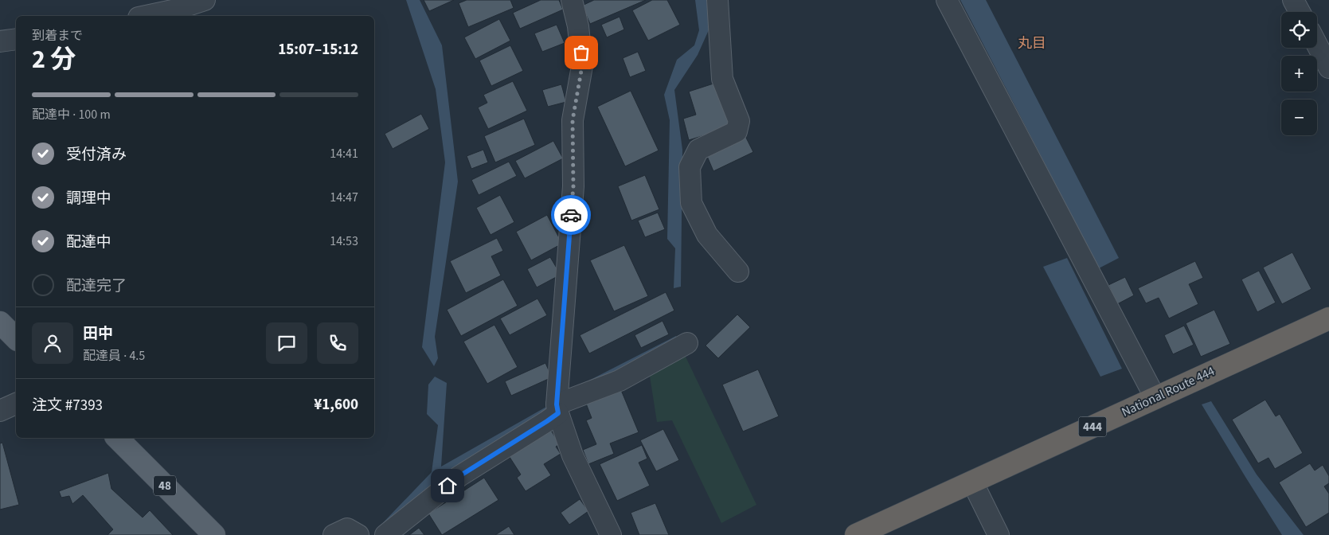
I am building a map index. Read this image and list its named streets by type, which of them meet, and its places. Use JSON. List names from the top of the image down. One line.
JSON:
{"streets":{"highway":["National Route 444","444"],"main road":["48"]},"districts":["丸目"],"page":{"map_buttons":["+","−"],"heading":["2 分","到着まで","15:07–15:12"],"panel":["田中","配達員 · 4.5","注文 #7393","¥1,600"],"bar":"配達中 · 100 m","list":[["受付済み","14:41"],["調理中","14:47"],["配達中","14:53"],"配達完了"]}}
